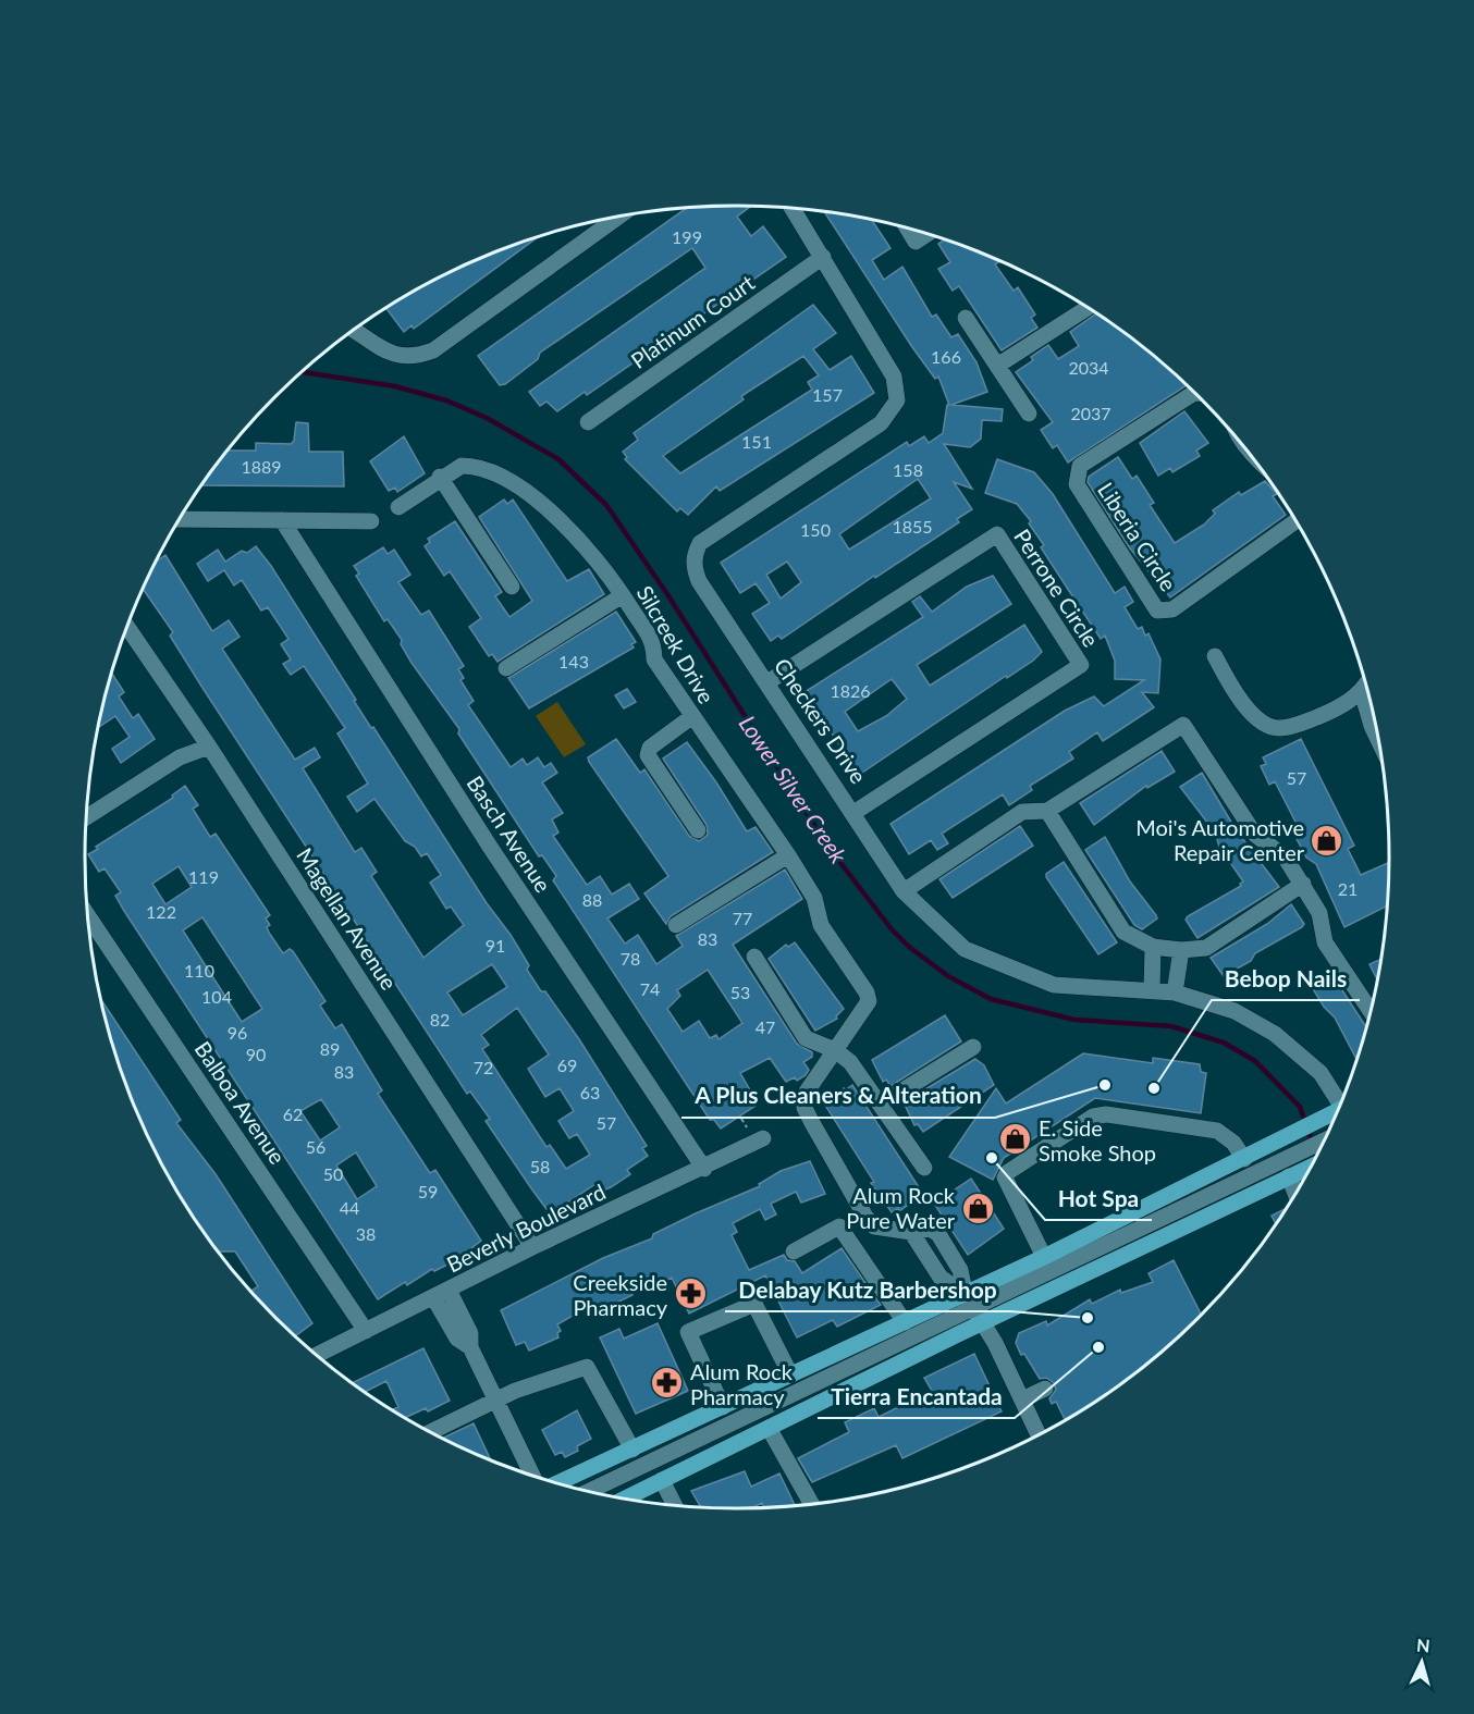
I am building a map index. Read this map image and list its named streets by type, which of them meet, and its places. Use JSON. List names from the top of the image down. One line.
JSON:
{"streets":{"street":["Platinum Court","Liberia Circle","Perrone Circle","Silcreek Drive","Checkers Drive","Basch Avenue","Magellan Avenue","Balboa Avenue","Beverly Boulevard"]},"crossings":[["Platinum Court","Checkers Drive"],["Perrone Circle","Checkers Drive"],["Basch Avenue","Beverly Boulevard"],["Magellan Avenue","Beverly Boulevard"],["Balboa Avenue","Beverly Boulevard"]],"water":["Lower Silver Creek"],"places":{"shop":["Moi's Automotive Repair Center","E. Side Smoke Shop","Alum Rock Pure Water"],"other":["A Plus Cleaners & Alteration","Bebop Nails","Hot Spa","Delabay Kutz Barbershop","Tierra Encantada"],"pharmacy":["Creekside Pharmacy","Alum Rock Pharmacy"]},"house_numbers":["199","166","2034","157","2037","151","1889","158","1855","150","143","1826","57","119","21","88","122","77","83","91","78","110","74","53","104","82","47","96","89","90","69","72","83","63","62","57","56","58","50","59","44","38"],"north":"top"}
